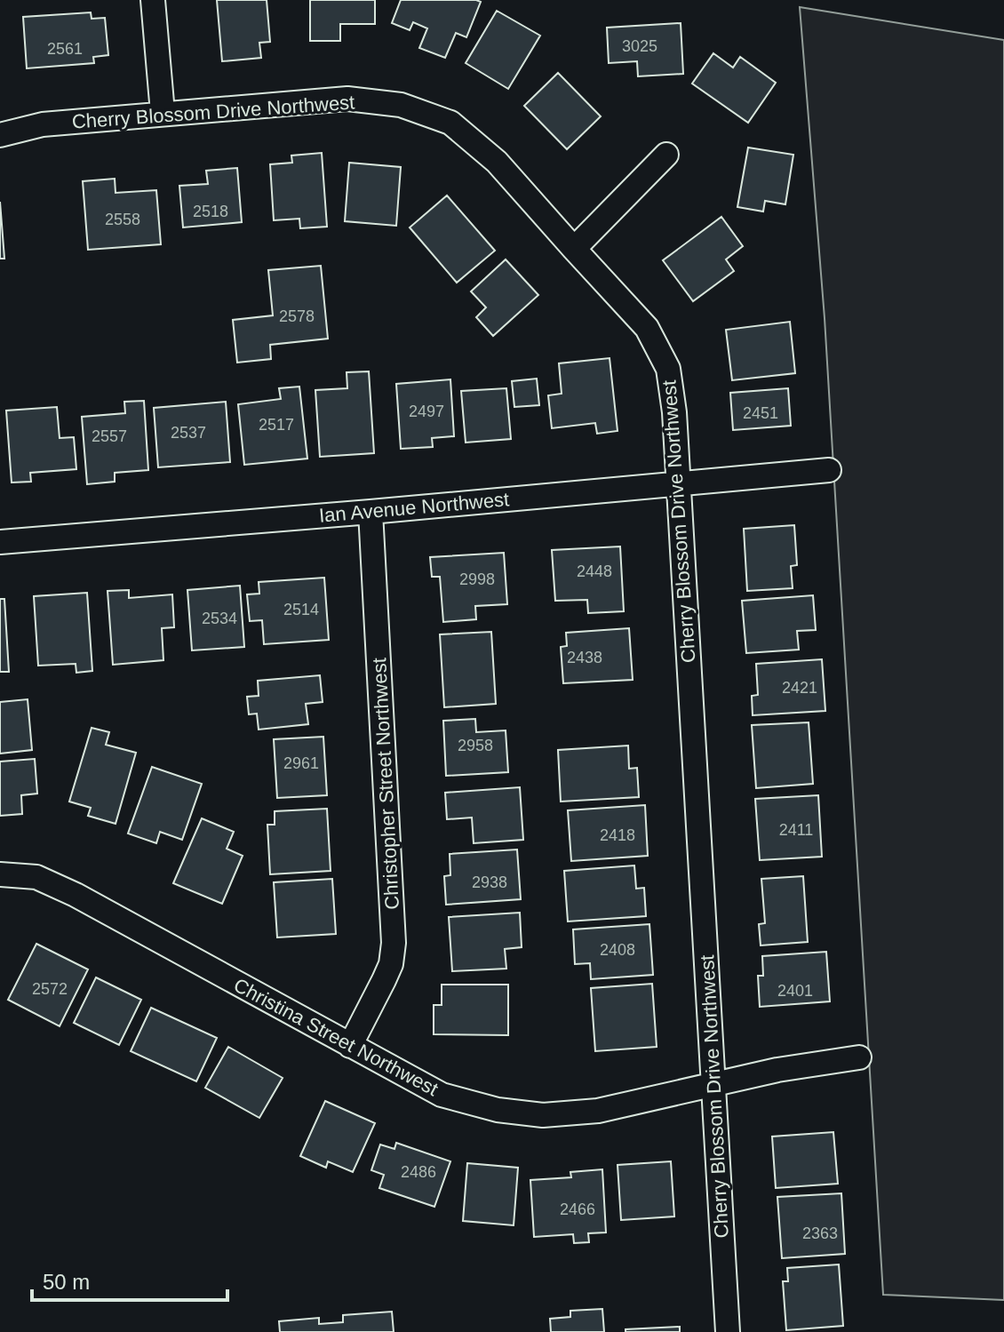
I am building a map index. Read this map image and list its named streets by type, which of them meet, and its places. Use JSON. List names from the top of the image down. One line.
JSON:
{"streets":{"street":["Cherry Blossom Drive Northwest","Ian Avenue Northwest","Christopher Street Northwest","Christina Street Northwest"]},"crossings":[["Cherry Blossom Drive Northwest","Ian Avenue Northwest"],["Cherry Blossom Drive Northwest","Christina Street Northwest"],["Ian Avenue Northwest","Christopher Street Northwest"],["Christopher Street Northwest","Christina Street Northwest"]],"house_numbers":["3025","2561","2518","2558","2578","2497","2451","2517","2537","2557","2448","2998","2514","2534","2438","2421","2958","2961","2411","2418","2938","2408","2572","2401","2486","2466","2363"],"scale_bar":"50 m"}
